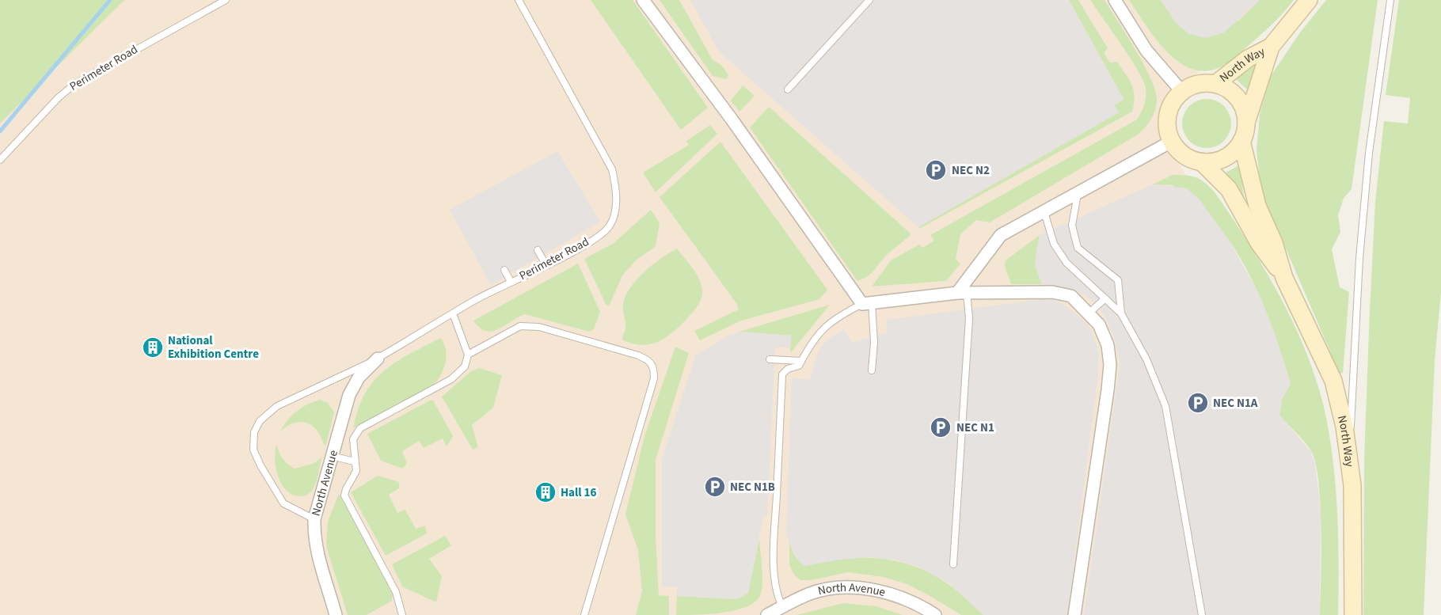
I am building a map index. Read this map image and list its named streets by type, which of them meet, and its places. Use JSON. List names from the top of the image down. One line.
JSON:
{"streets":{"street":["North Way","North Avenue"],"lane":["Perimeter Road"]},"crossings":[["Perimeter Road","North Avenue"]],"places":{"parking":["NEC N2","NEC N1A","NEC N1","NEC N1B"],"building":["National Exhibition Centre","Hall 16"]}}
